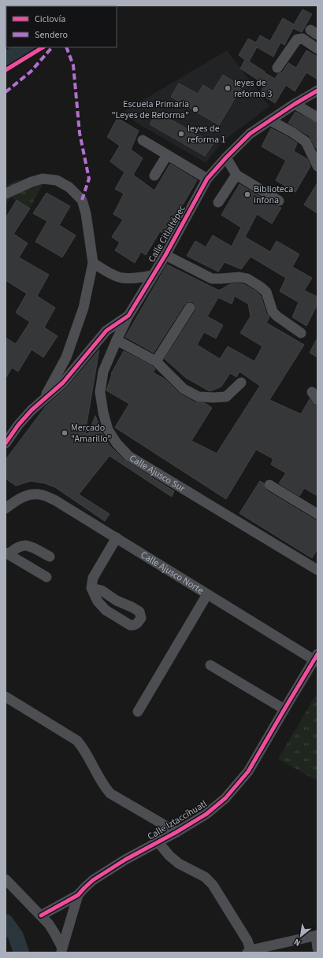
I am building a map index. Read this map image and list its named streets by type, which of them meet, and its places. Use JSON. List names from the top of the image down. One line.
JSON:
{"streets":{"street":["Calle Citlaltépec","Calle Ajusco Sur","Calle Ajusco Norte","Calle Iztaccíhuatl"]},"crossings":[["Calle Citlaltépec","Calle Ajusco Sur"],["Calle Ajusco Norte","Calle Iztaccíhuatl"]],"places":["leyes de reforma 3","Escuela Primaria \"Leyes de Reforma\"","leyes de reforma 1","Biblioteca infona","Mercado \"Amarillo\""],"legend":["Ciclovía","Sendero"],"north":"bottom left"}
